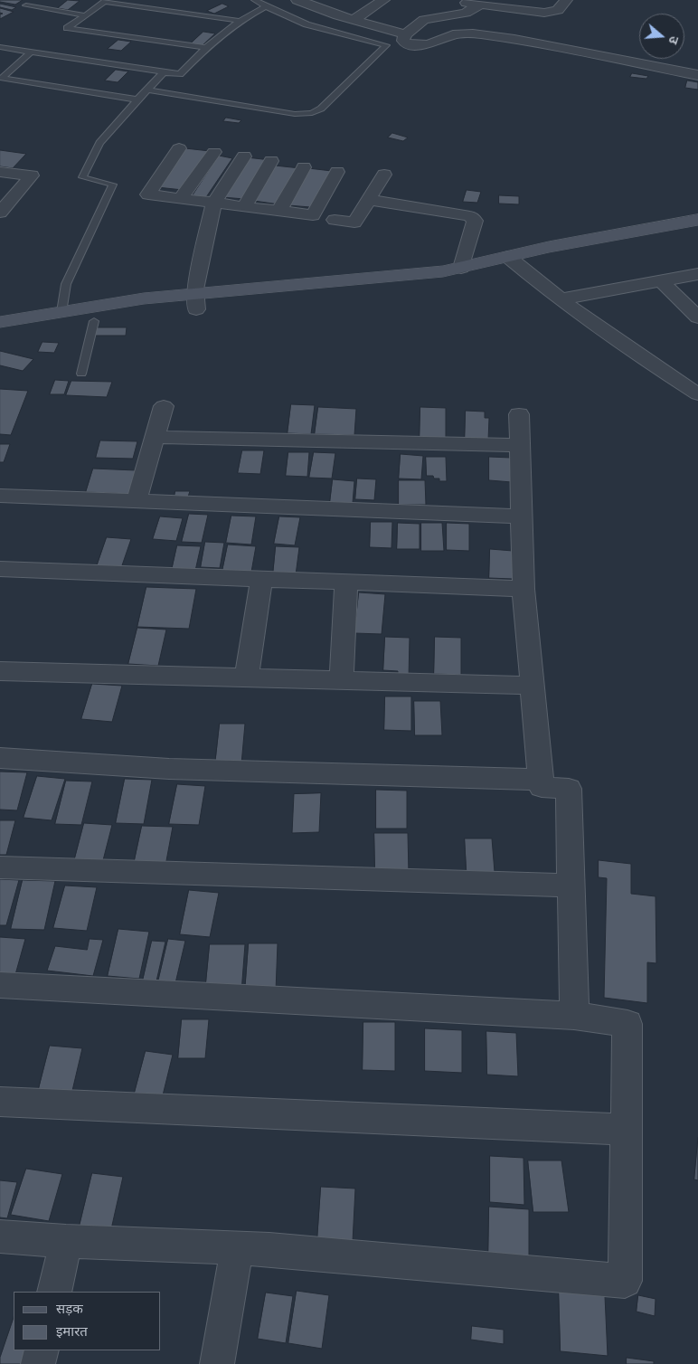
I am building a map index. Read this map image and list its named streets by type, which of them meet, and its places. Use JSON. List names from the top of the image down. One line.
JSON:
{"legend":["सड़क","इमारत"],"north":"right"}
